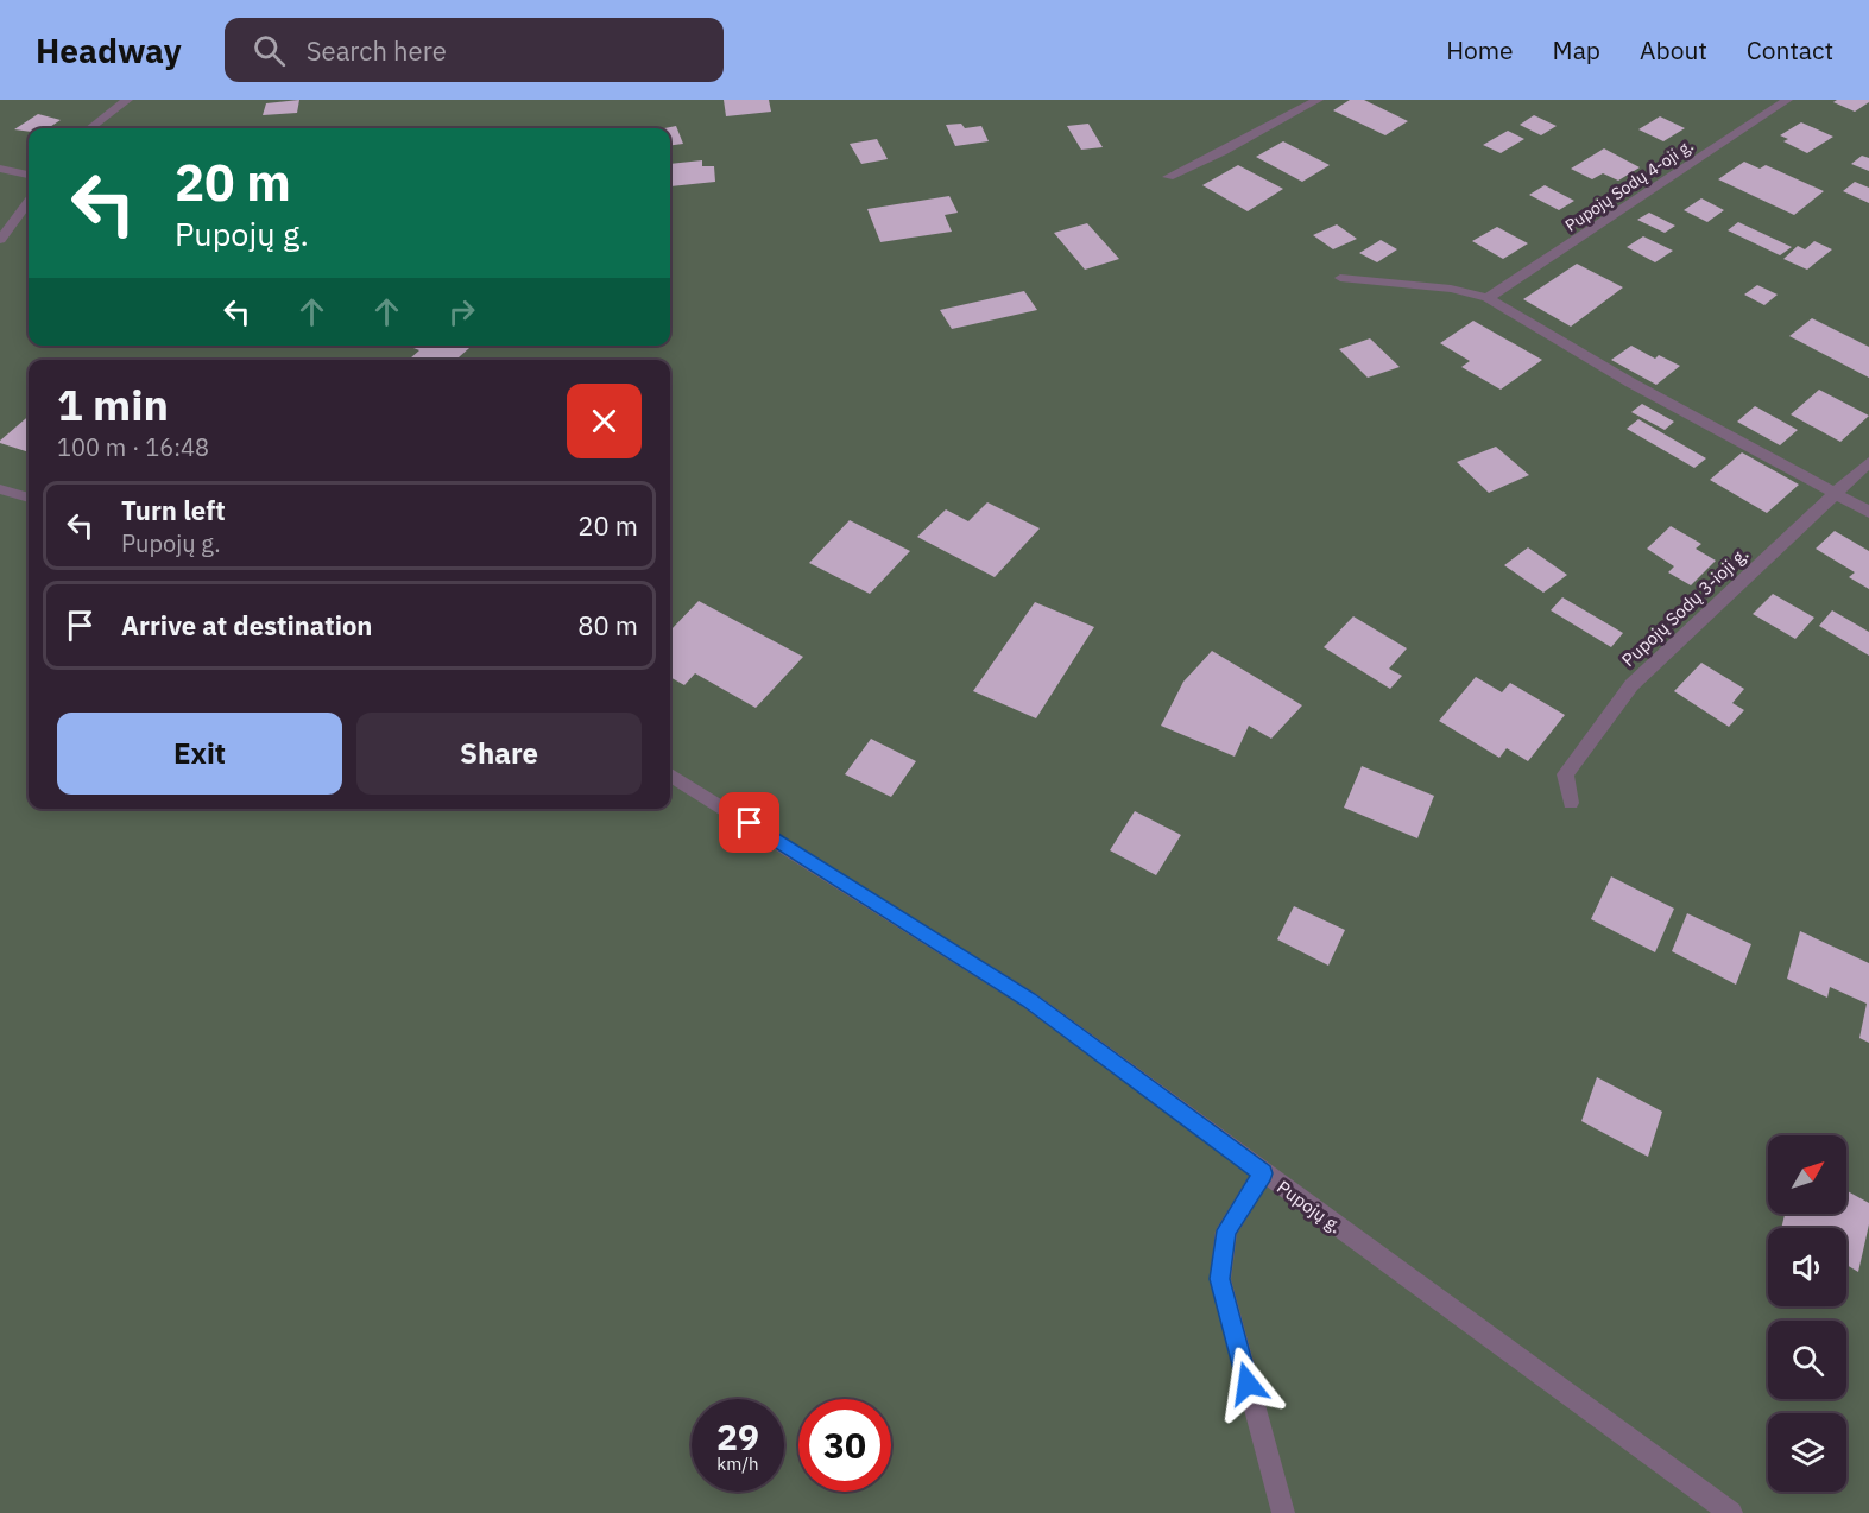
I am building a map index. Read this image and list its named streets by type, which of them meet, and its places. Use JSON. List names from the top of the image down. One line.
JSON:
{"streets":{"street":["Pupojų Sodų 4-oji g.","Pupojų Sodų 3-ioji g.","Pupojų g."]},"north":"top right","page":{"header":"Headway","search":"Search here","nav":["Home","Map","About","Contact"],"turn":["20 m","Pupojų g."],"heading":["1 min","100 m · 16:48"],"list":[{"name":"Turn left","note":"Pupojų g.","value":"20 m"},{"name":"Arrive at destination","value":"80 m"}],"buttons":["Exit","Share"],"speed":"29 km/h","limit":"30"}}
